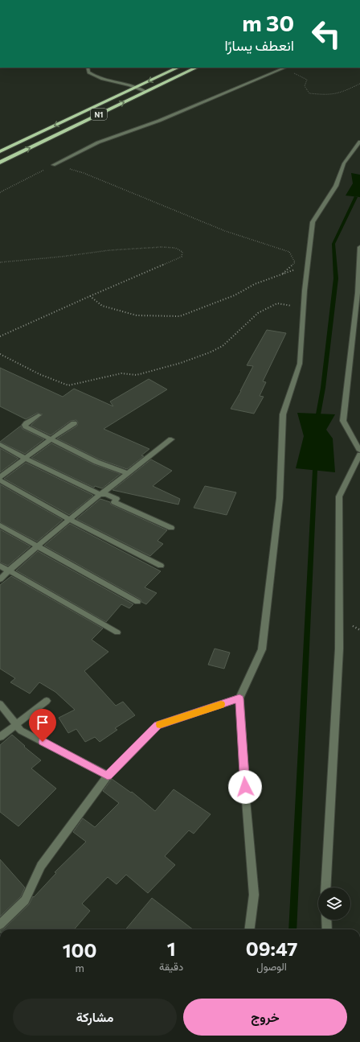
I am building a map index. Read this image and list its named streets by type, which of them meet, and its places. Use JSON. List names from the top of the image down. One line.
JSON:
{"streets":{"highway":["N1"]},"page":{"turn":["30 m","انعطف يسارًا"],"eta":["09:47","الوصول","1","دقيقة","100","m"],"buttons":["خروج","مشاركة"]}}
